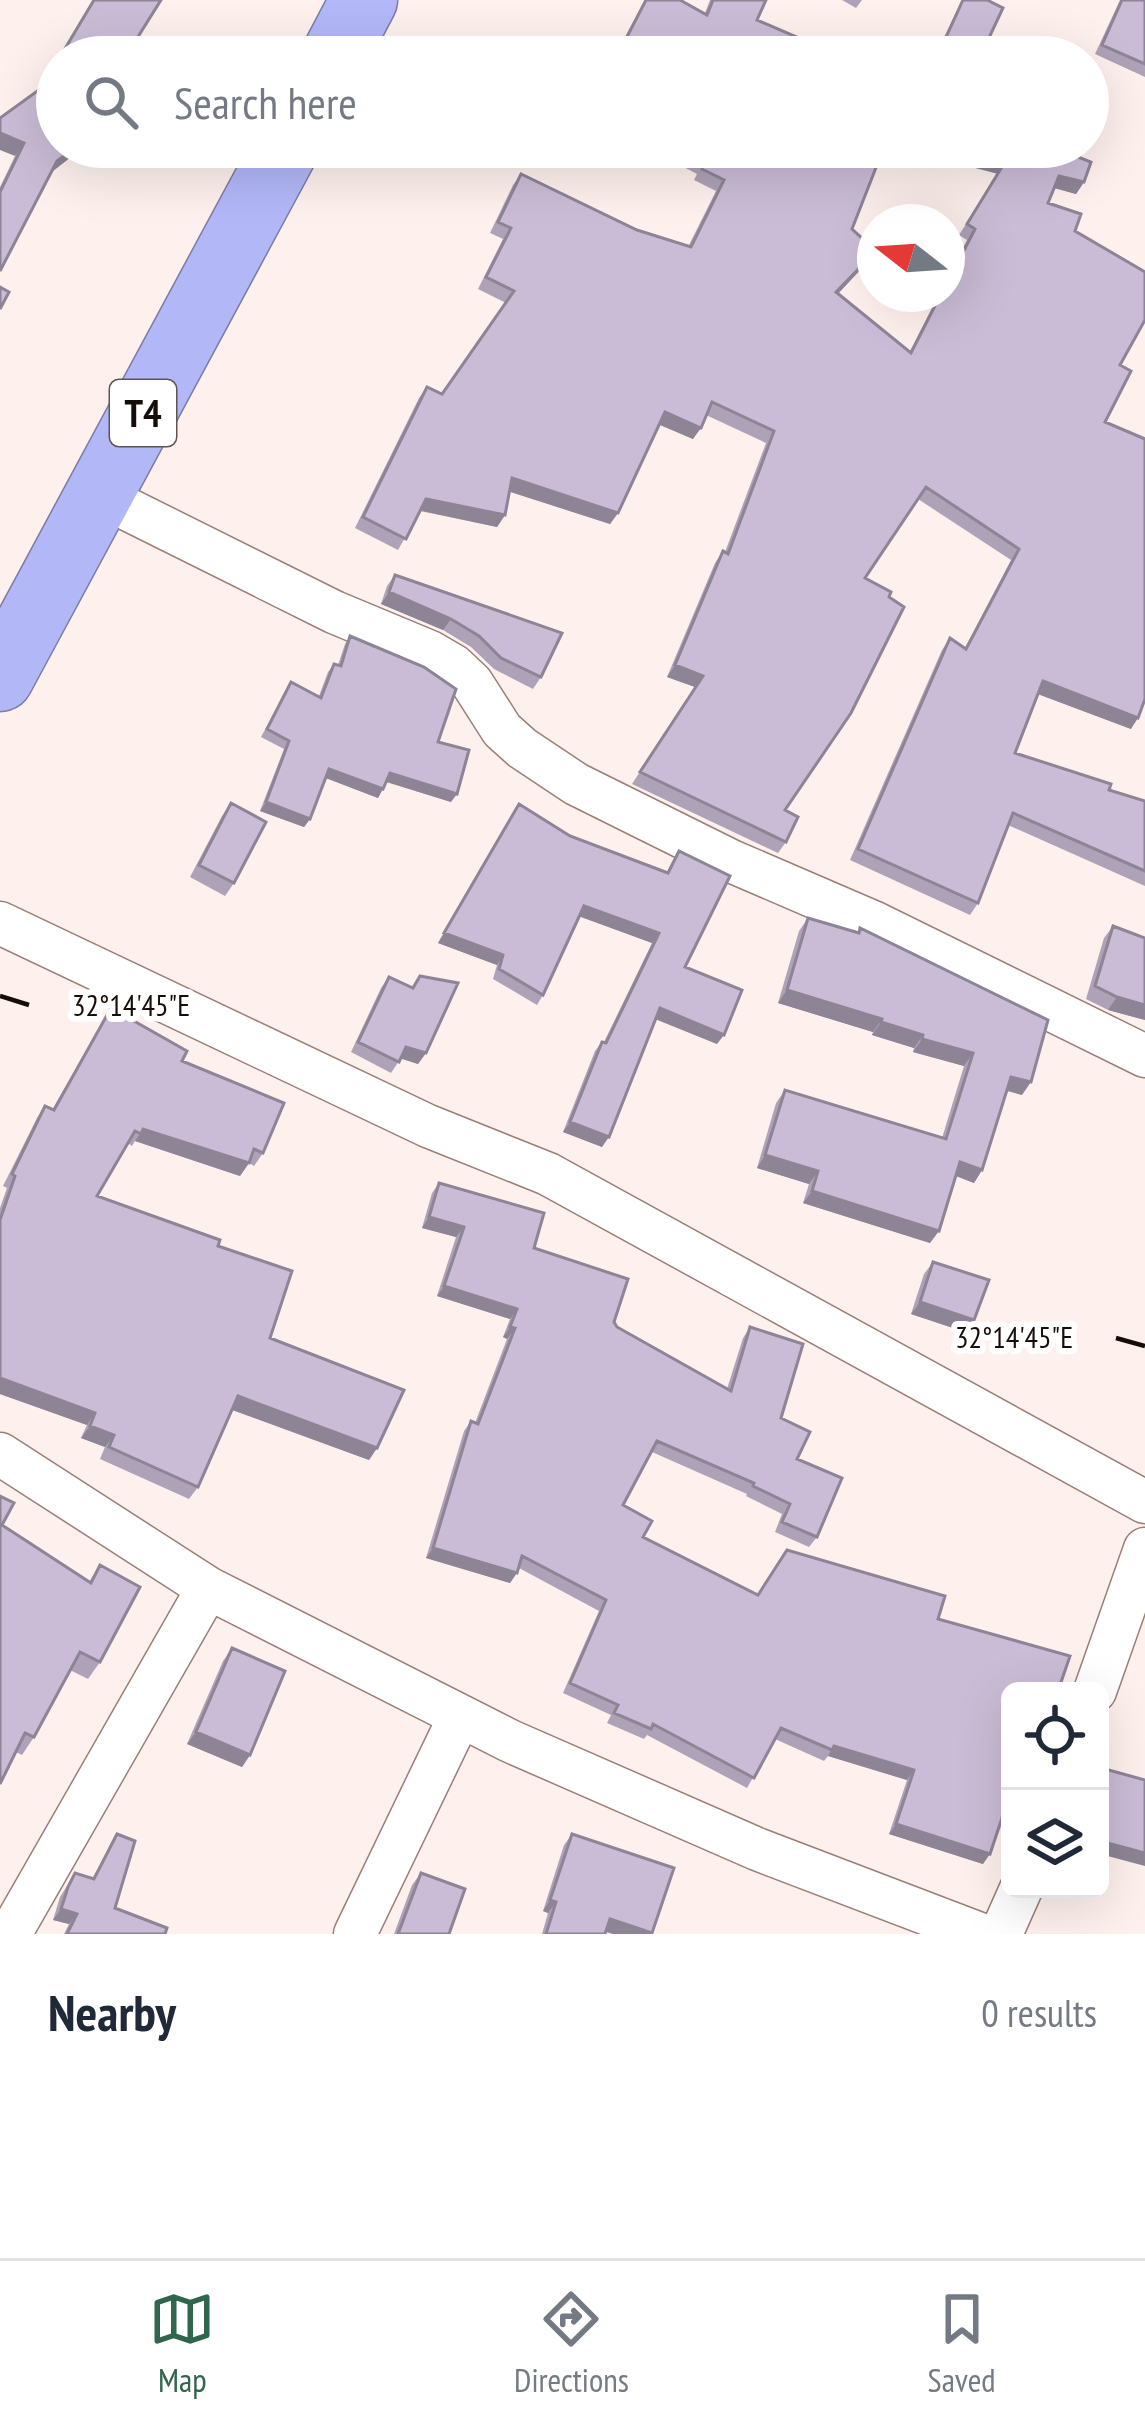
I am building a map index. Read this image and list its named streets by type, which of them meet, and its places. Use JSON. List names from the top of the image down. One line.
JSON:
{"streets":{"highway":["T4"]},"north":"left","page":{"search":"Search here","heading":["Nearby","0 results"],"nav":["Map","Directions","Saved"]},"coordinates":["32°14'45\"E"]}
